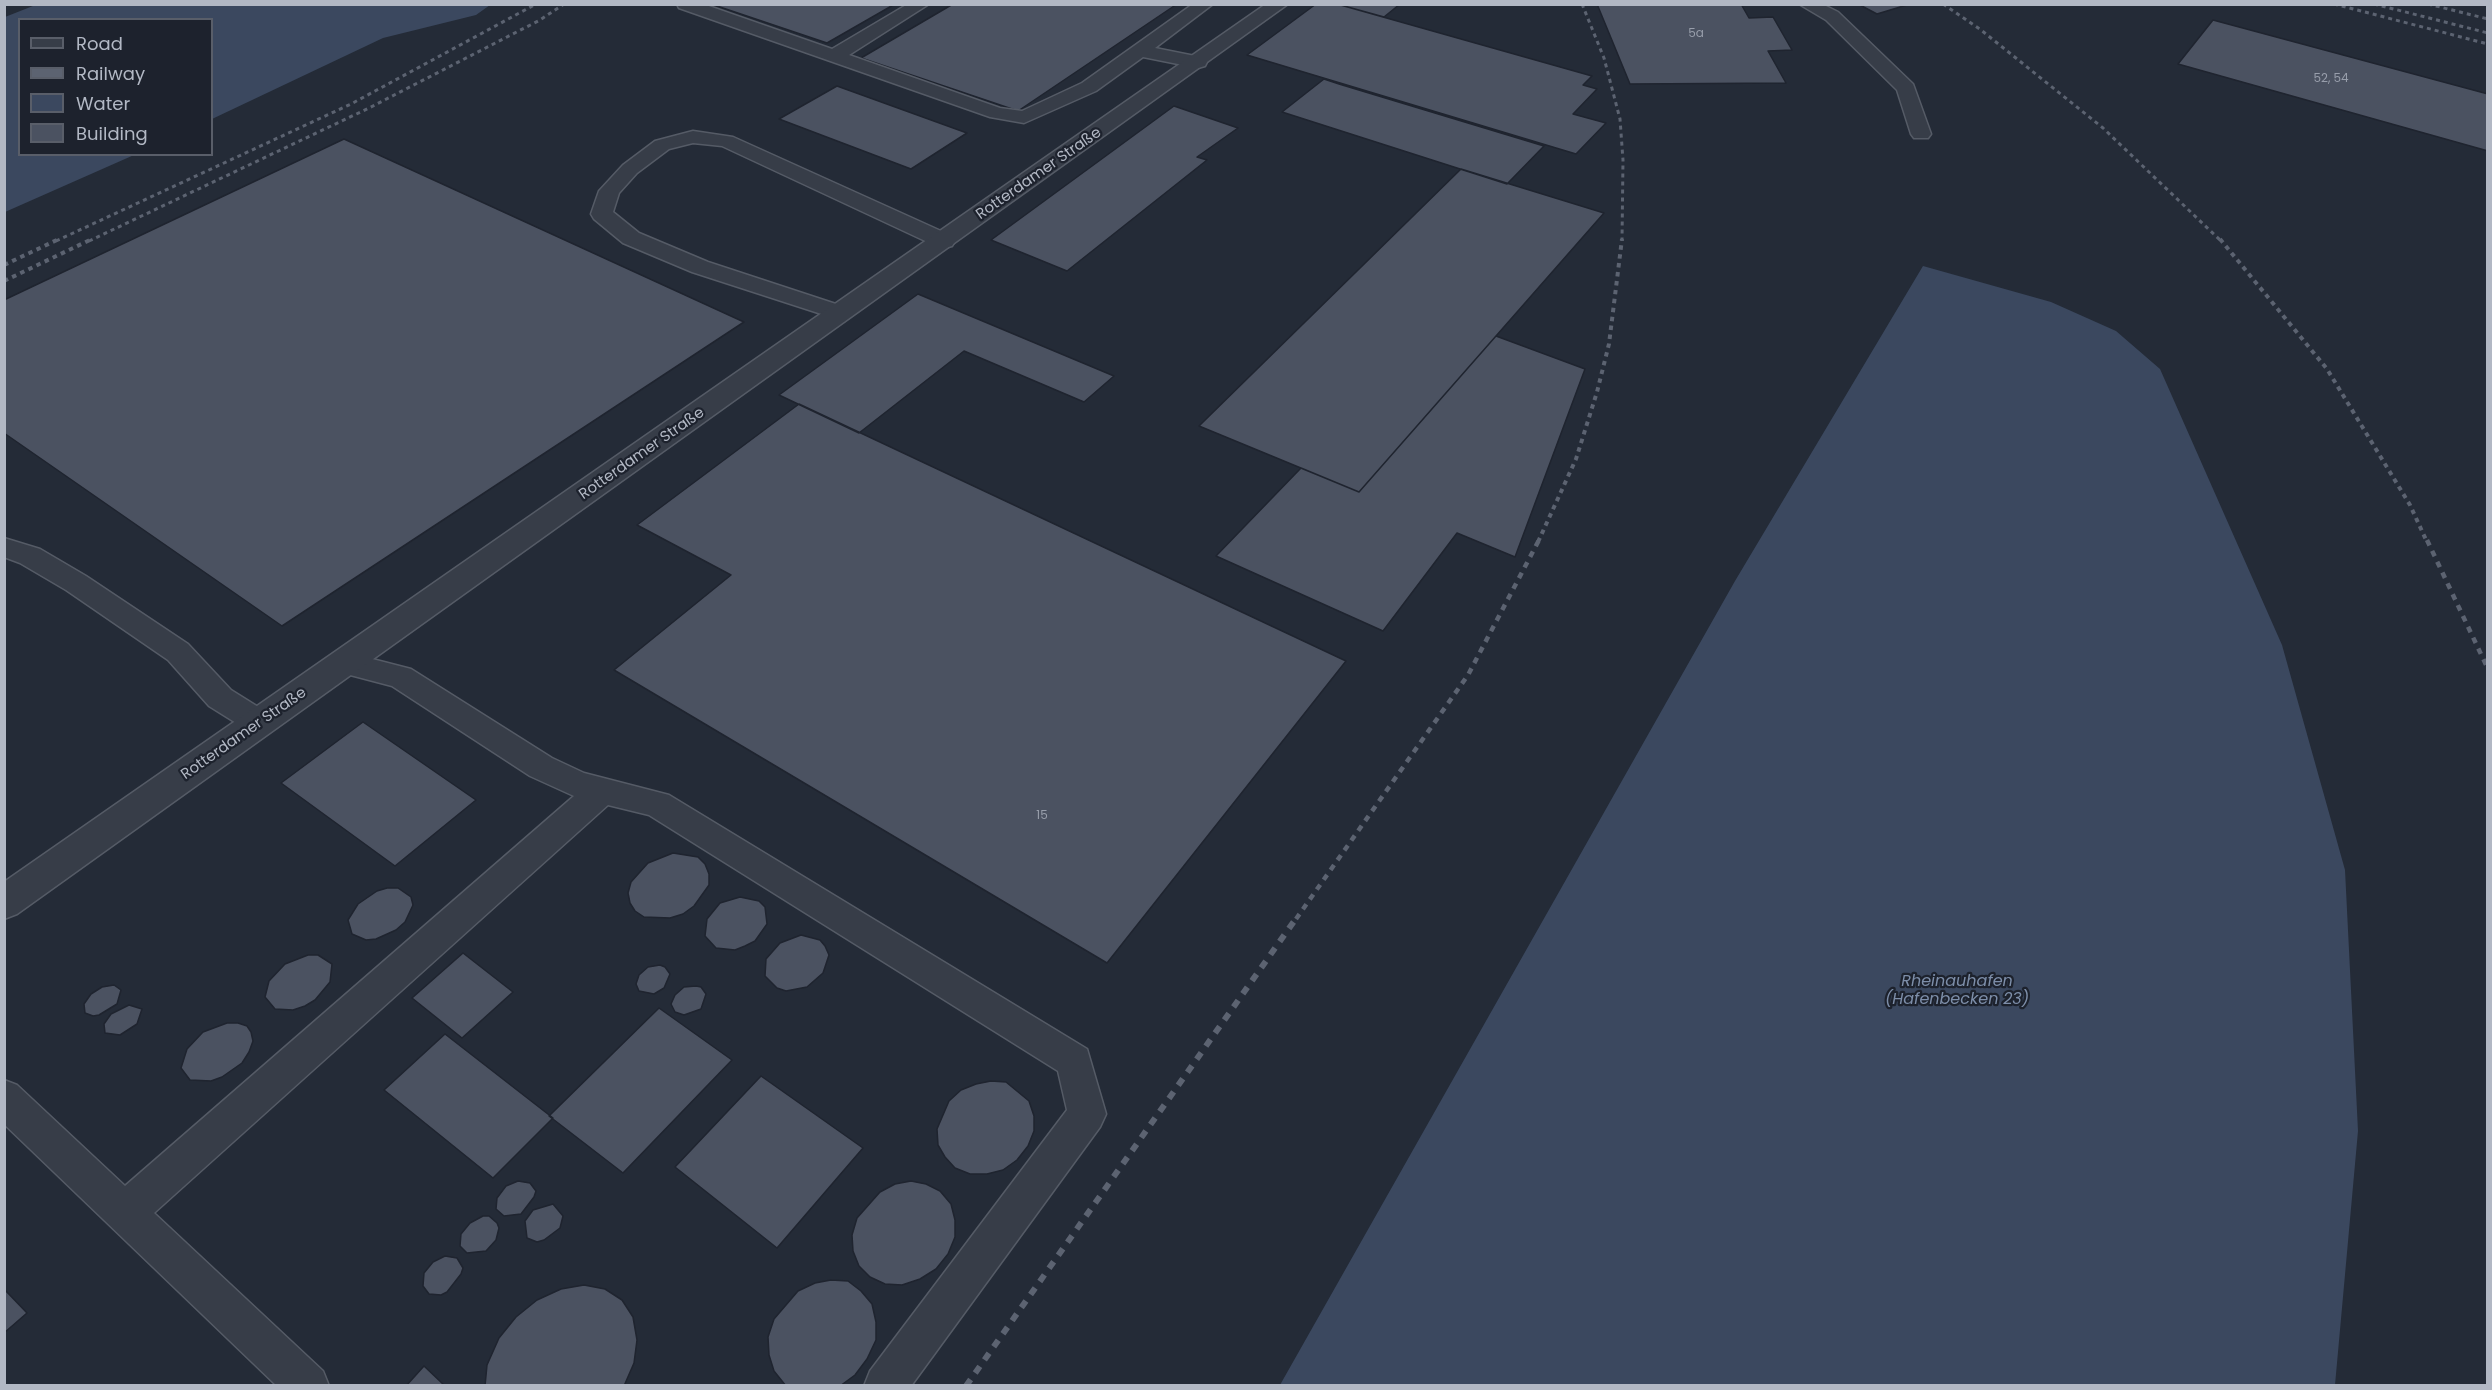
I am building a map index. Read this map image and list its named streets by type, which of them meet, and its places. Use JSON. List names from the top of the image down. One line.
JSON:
{"streets":{"street":["Rotterdamer Straße"]},"water":["Rheinauhafen (Hafenbecken 23)"],"house_numbers":["5a","52, 54","15"],"legend":["Road","Railway","Water","Building"]}
